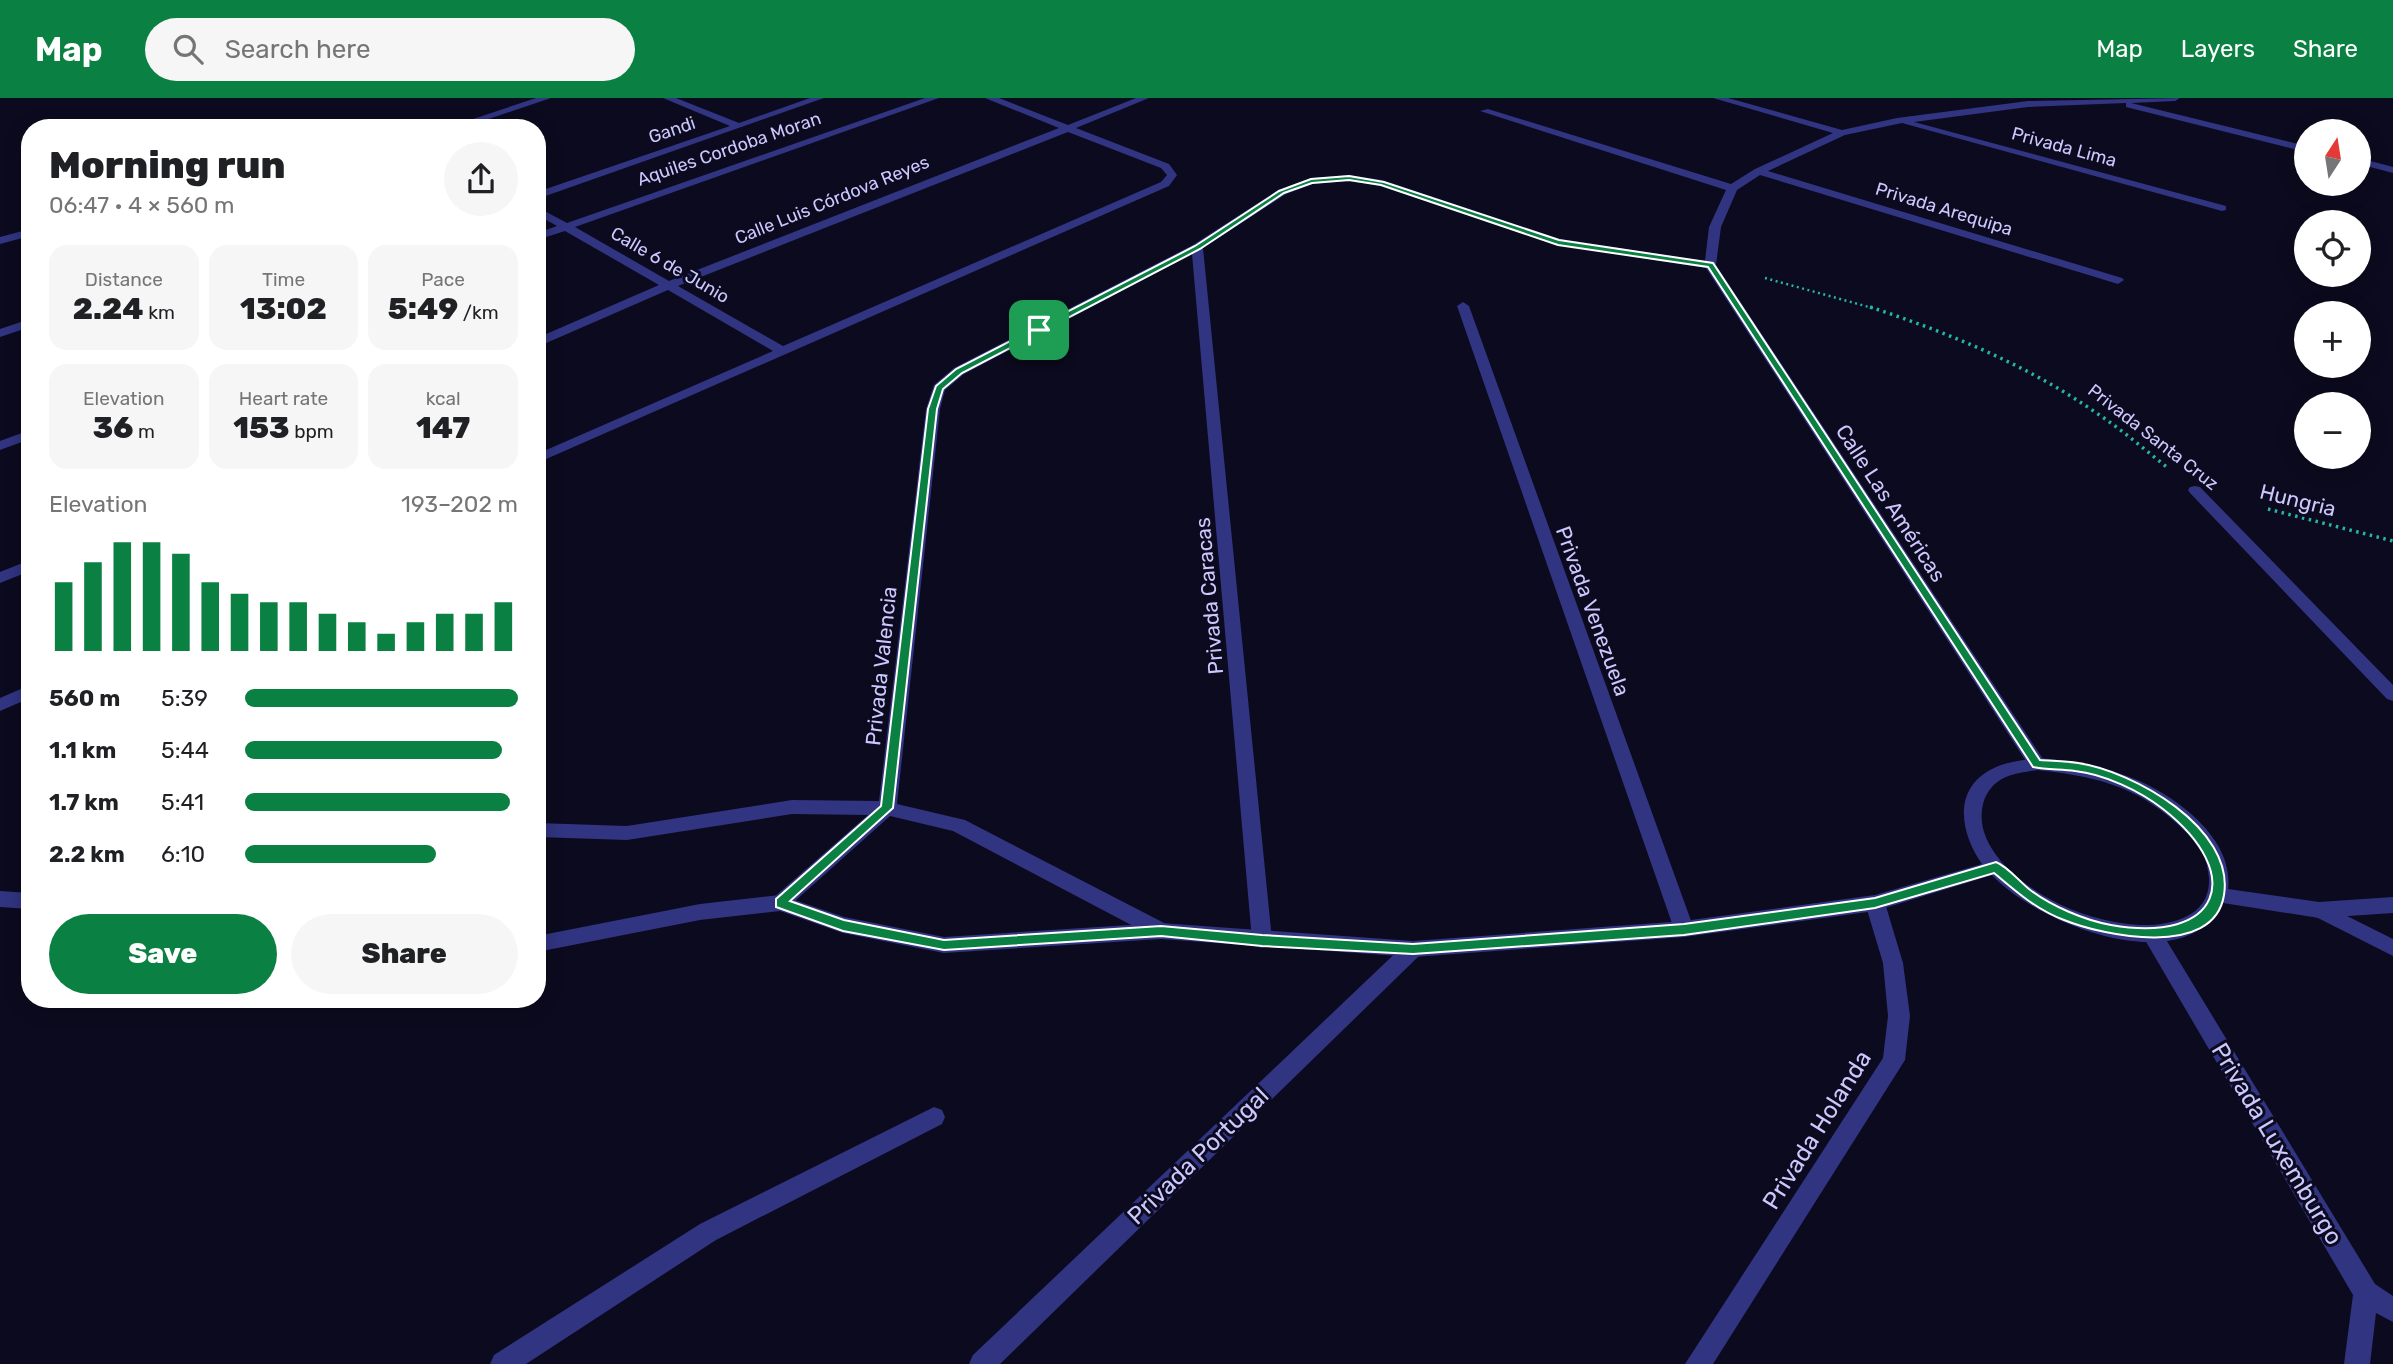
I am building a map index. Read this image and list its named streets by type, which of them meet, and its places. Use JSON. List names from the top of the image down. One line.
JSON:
{"streets":{"street":["Gandi","Privada Lima","Aquiles Cordoba Moran","Calle Luis Córdova Reyes","Privada Arequipa","Calle 6 de Junio","Privada Santa Cruz","Calle Las Américas","Privada Caracas","Privada Venezuela","Privada Valencia","Privada Holanda","Privada Luxemburgo","Privada Portugal"],"path":["Hungria"]},"crossings":[["Aquiles Cordoba Moran","Calle 6 de Junio"],["Calle Luis Córdova Reyes","Calle 6 de Junio"],["Privada Santa Cruz","Hungria"],["Privada Santa Cruz","Calle Las Américas"],["Calle Las Américas","Privada Luxemburgo"],["Privada Caracas","Privada Valencia"]],"north":"top","page":{"header":"Map","search":"Search here","nav":["Map","Layers","Share"],"map_buttons":["+","−"],"heading":["Morning run","06:47 · 4 × 560 m"],"stats":[["Distance","2.24 km"],["Time","13:02"],["Pace","5:49 /km"],["Elevation","36 m"],["Heart rate","153 bpm"],["kcal","147"]],"chart":["Elevation","193–202 m"],"list":[{"name":"560 m","note":"5:39"},{"name":"1.1 km","note":"5:44"},{"name":"1.7 km","note":"5:41"},{"name":"2.2 km","note":"6:10"}],"buttons":["Save","Share"]}}
